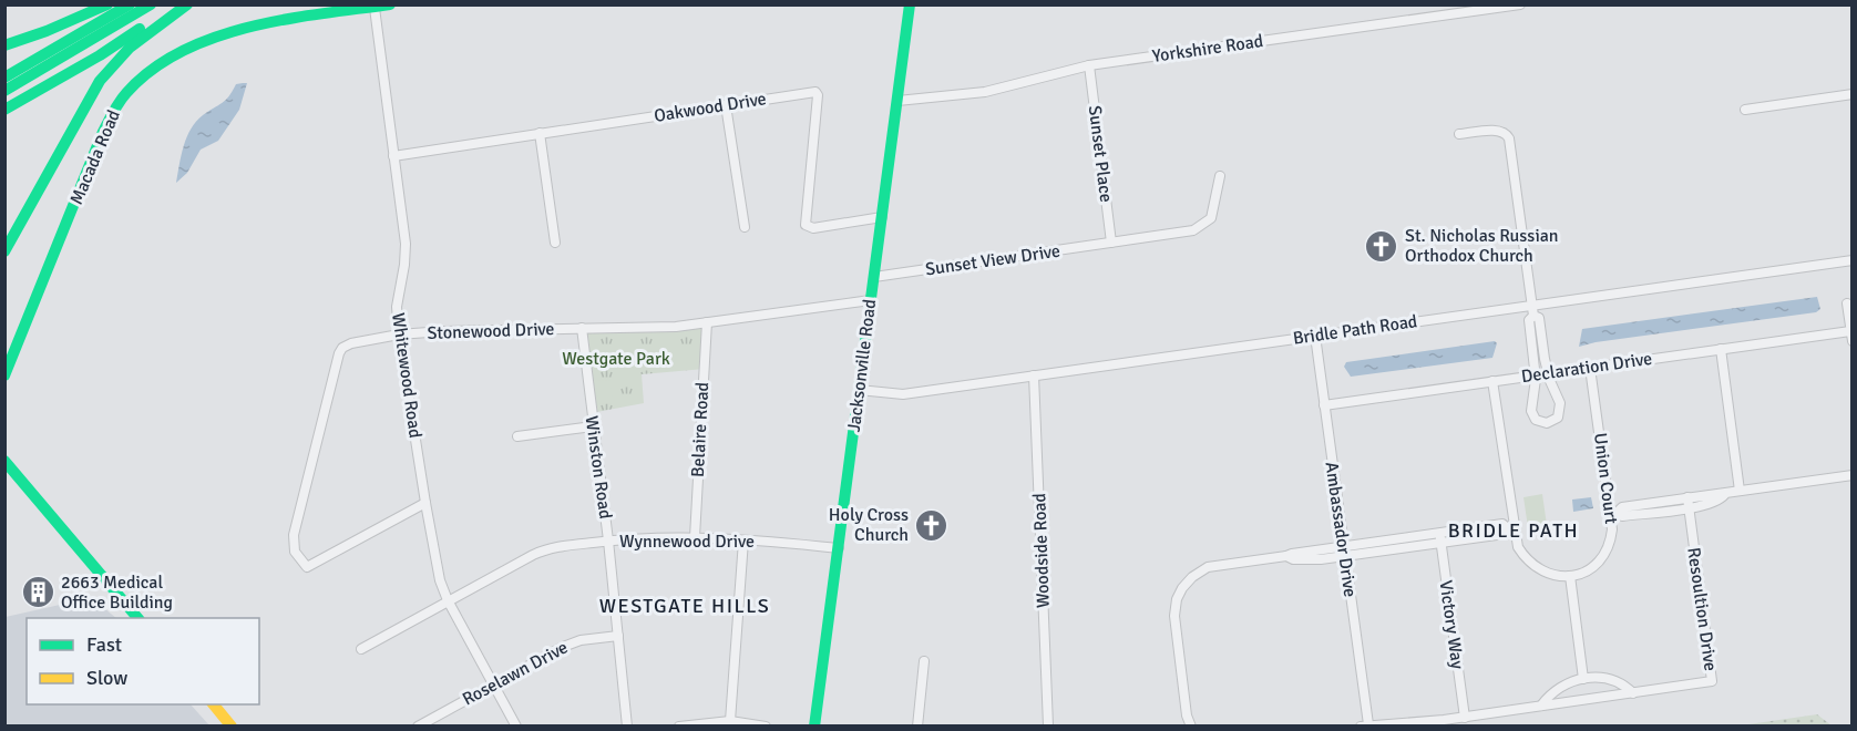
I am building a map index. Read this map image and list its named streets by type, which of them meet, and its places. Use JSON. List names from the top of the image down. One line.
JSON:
{"streets":{"main road":["Macada Road","Jacksonville Road"],"street":["Yorkshire Road","Oakwood Drive","Sunset Place","Sunset View Drive","Bridle Path Road","Stonewood Drive","Declaration Drive","Whitewood Road","Belaire Road","Winston Road","Union Court","Ambassador Drive","Wynnewood Drive","Woodside Road","Resoultion Drive","Victory Way","Roselawn Drive"]},"crossings":[["Yorkshire Road","Sunset Place"],["Yorkshire Road","Jacksonville Road"],["Oakwood Drive","Jacksonville Road"],["Oakwood Drive","Whitewood Road"],["Sunset Place","Sunset View Drive"],["Macada Road","Whitewood Road"],["Sunset View Drive","Jacksonville Road"],["Bridle Path Road","Jacksonville Road"],["Bridle Path Road","Ambassador Drive"],["Bridle Path Road","Woodside Road"],["Stonewood Drive","Jacksonville Road"],["Stonewood Drive","Whitewood Road"],["Stonewood Drive","Belaire Road"],["Stonewood Drive","Winston Road"],["Jacksonville Road","Wynnewood Drive"],["Declaration Drive","Union Court"],["Declaration Drive","Ambassador Drive"],["Whitewood Road","Wynnewood Drive"],["Whitewood Road","Roselawn Drive"],["Belaire Road","Wynnewood Drive"],["Winston Road","Wynnewood Drive"],["Winston Road","Roselawn Drive"],["Ambassador Drive","Resoultion Drive"],["Resoultion Drive","Victory Way"]],"districts":["BRIDLE PATH","WESTGATE HILLS"],"parks":["Westgate Park"],"places":{"church":["St. Nicholas Russian Orthodox Church","Holy Cross Church"],"building":["2663 Medical Office Building"]},"legend":["Fast","Slow"]}
